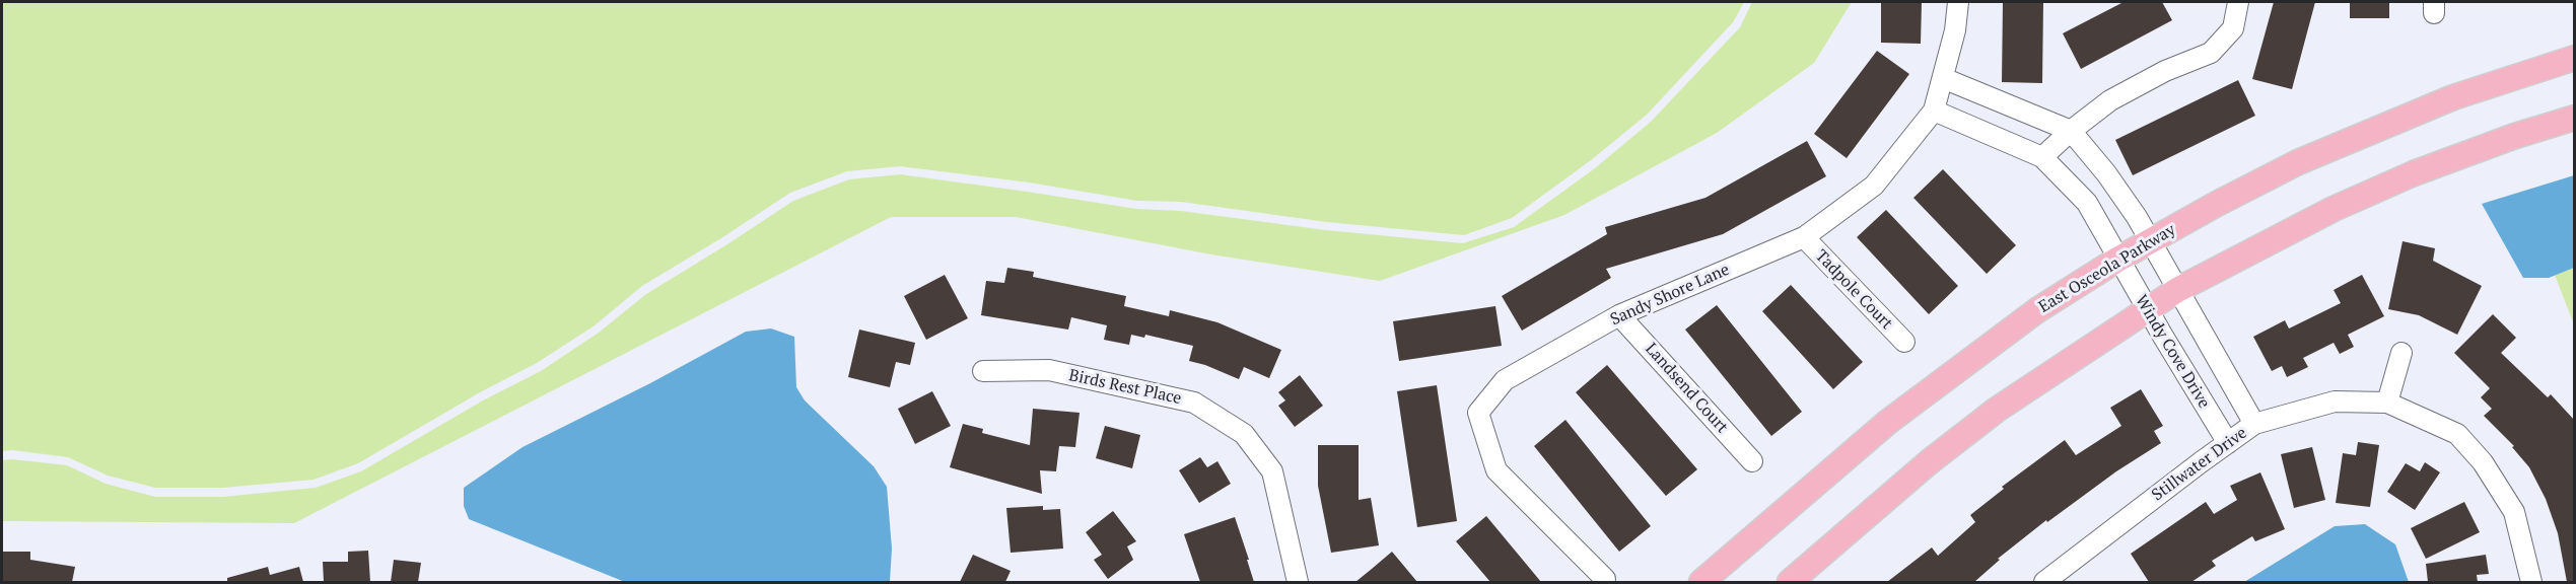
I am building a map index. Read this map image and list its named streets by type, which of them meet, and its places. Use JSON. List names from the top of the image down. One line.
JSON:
{"streets":{"main road":["East Osceola Parkway"],"street":["Tadpole Court","Sandy Shore Lane","Windy Cove Drive","Birds Rest Place","Landsend Court","Stillwater Drive"]},"crossings":[["East Osceola Parkway","Windy Cove Drive"],["Tadpole Court","Sandy Shore Lane"],["Sandy Shore Lane","Landsend Court"],["Windy Cove Drive","Stillwater Drive"]]}
